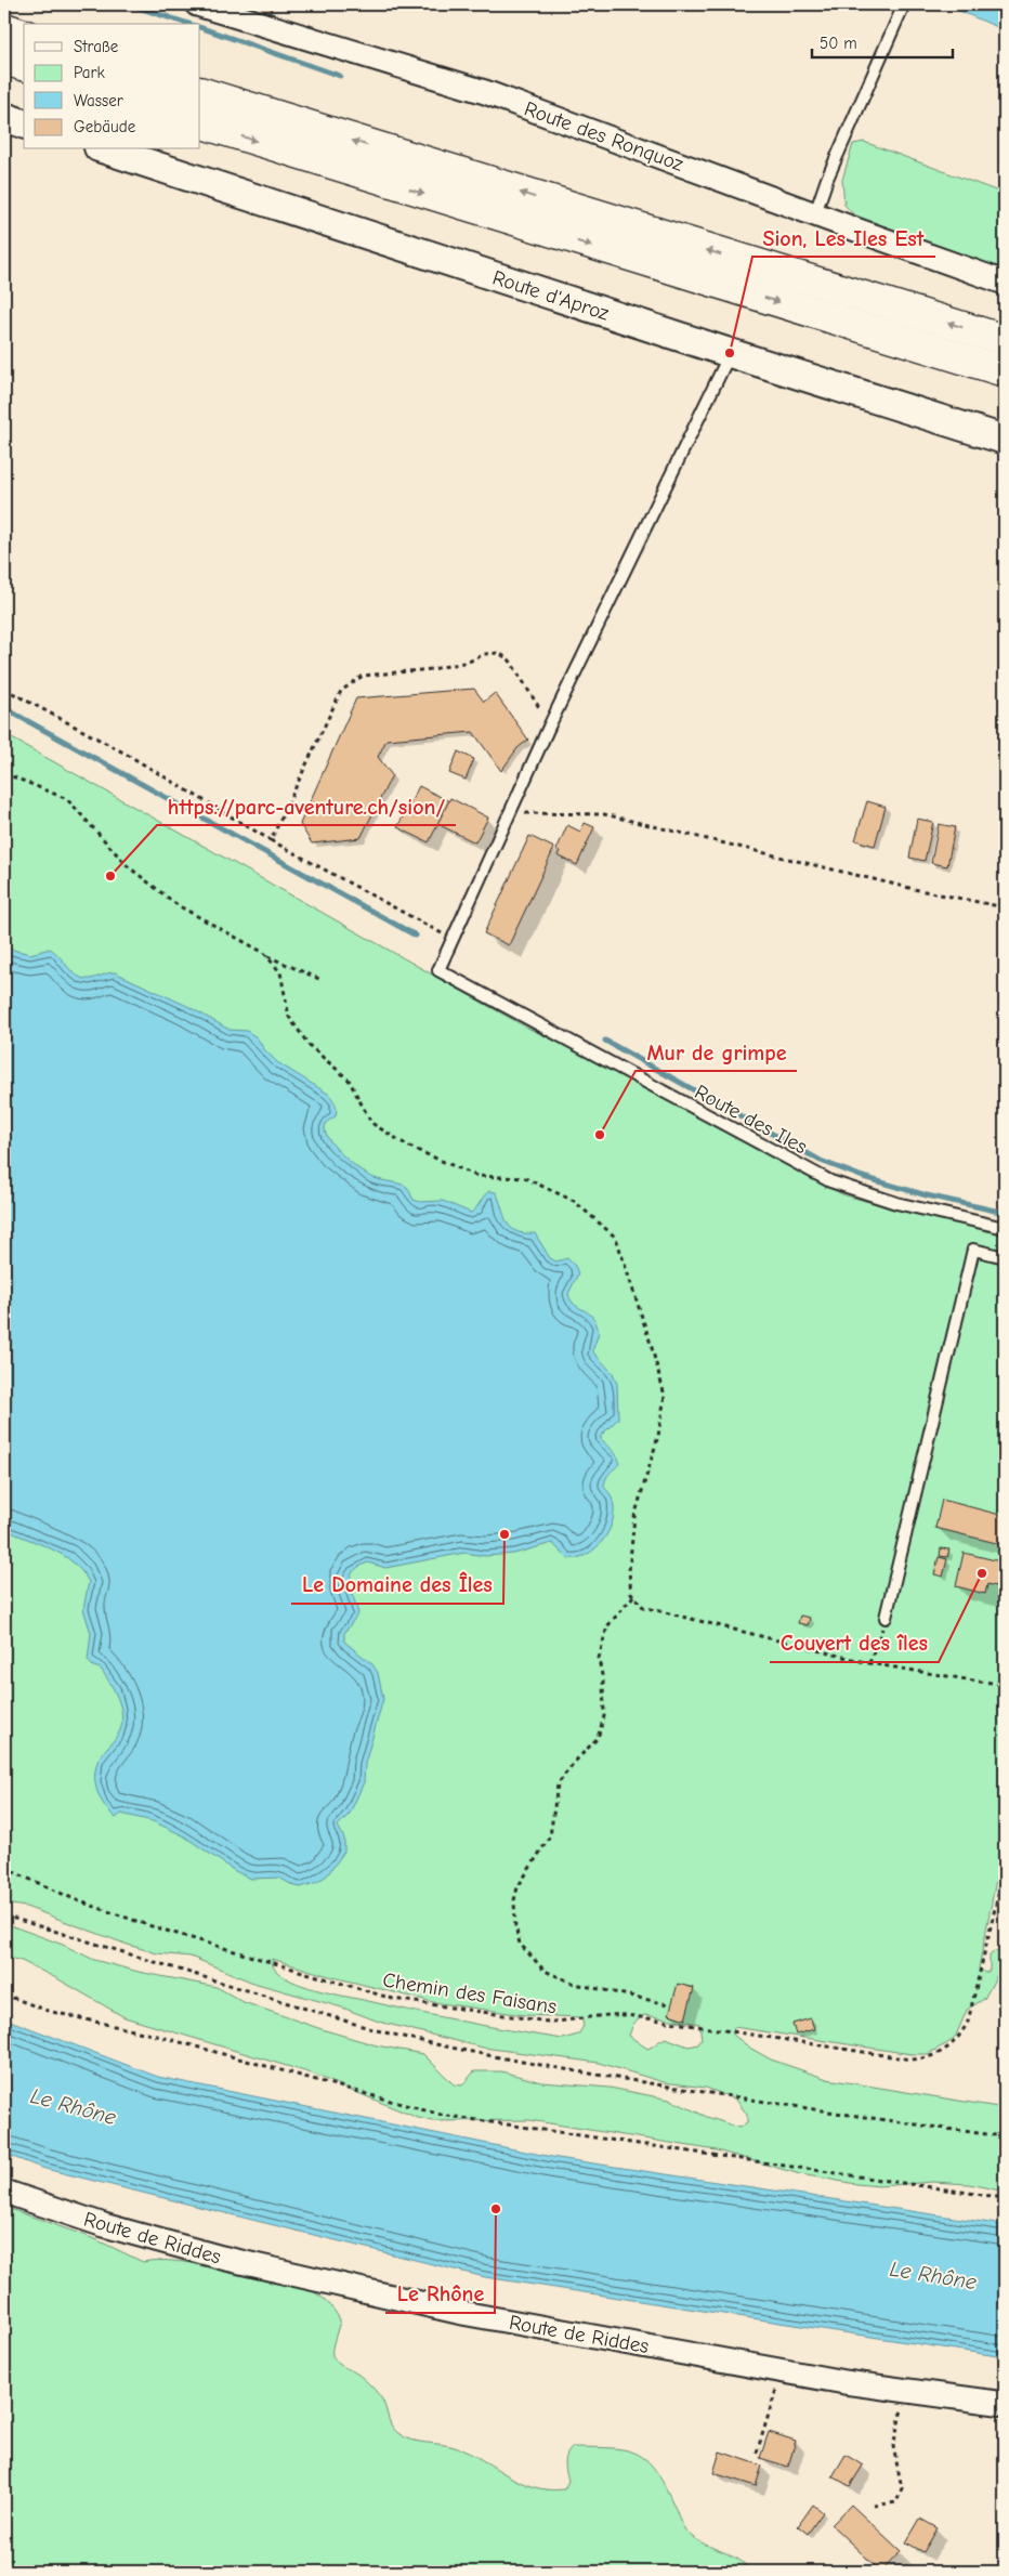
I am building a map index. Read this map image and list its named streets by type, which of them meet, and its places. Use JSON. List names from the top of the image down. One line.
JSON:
{"streets":{"street":["Route des Ronquoz","Route d'Aproz","Route de Riddes"],"lane":["Route des Iles"],"path":["Chemin des Faisans"]},"water":["Le Rhône"],"places":["Sion, Les Iles Est","https://parc-aventure.ch/sion/","Mur de grimpe","Le Domaine des Îles","Couvert des îles","Le Rhône"],"legend":["Straße","Park","Wasser","Gebäude"],"scale_bar":"50 m"}
